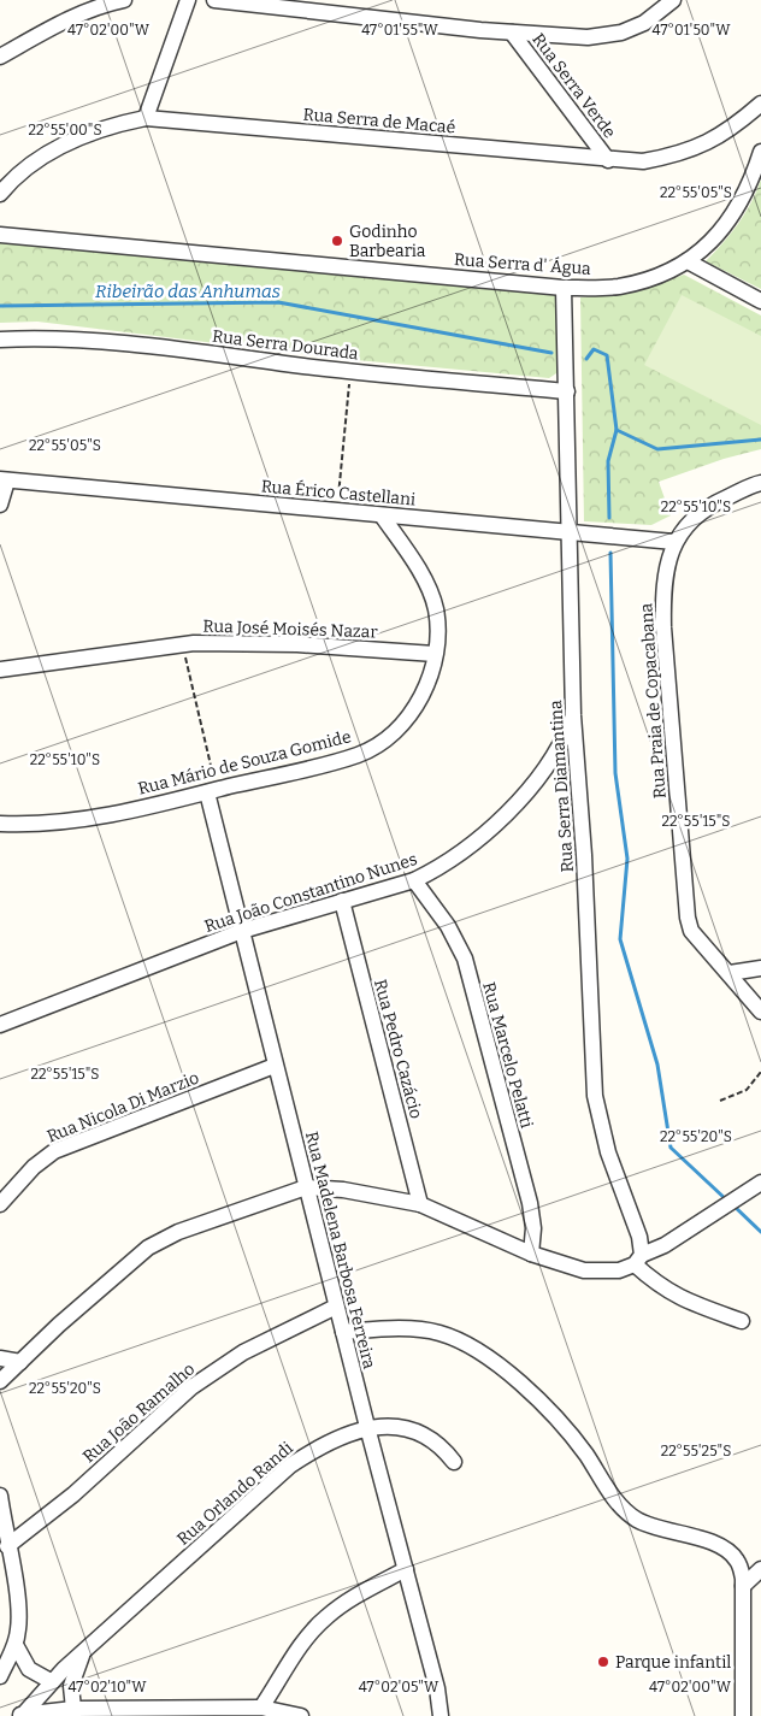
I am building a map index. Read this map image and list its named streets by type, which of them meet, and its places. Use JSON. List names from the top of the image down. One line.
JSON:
{"streets":{"street":["Rua Serra Verde","Rua Serra de Macaé","Rua Serra d' Água","Rua Serra Dourada","Rua Érico Castellani","Rua José Moisés Nazar","Rua Praia de Copacabana","Rua Mário de Souza Gomide","Rua Serra Diamantina","Rua João Constantino Nunes","Rua Pedro Cazácio","Rua Marcelo Pelatti","Rua Nicola Di Marzio","Rua Madelena Barbosa Ferreira","Rua João Ramalho","Rua Orlando Randi"]},"crossings":[["Rua Serra Verde","Rua Serra de Macaé"],["Rua Serra d' Água","Rua Serra Diamantina"],["Rua Serra Dourada","Rua Serra Diamantina"],["Rua Érico Castellani","Rua Praia de Copacabana"],["Rua Érico Castellani","Rua Mário de Souza Gomide"],["Rua Érico Castellani","Rua Serra Diamantina"],["Rua José Moisés Nazar","Rua Mário de Souza Gomide"],["Rua Mário de Souza Gomide","Rua Madelena Barbosa Ferreira"],["Rua Serra Diamantina","Rua João Constantino Nunes"],["Rua João Constantino Nunes","Rua Pedro Cazácio"],["Rua João Constantino Nunes","Rua Marcelo Pelatti"],["Rua João Constantino Nunes","Rua Madelena Barbosa Ferreira"],["Rua Nicola Di Marzio","Rua Madelena Barbosa Ferreira"],["Rua Madelena Barbosa Ferreira","Rua João Ramalho"],["Rua Madelena Barbosa Ferreira","Rua Orlando Randi"]],"water":["Ribeirão das Anhumas"],"places":["Godinho Barbearia","Parque infantil"],"coordinates":["47°01'55\"W","47°01'50\"W","47°02'00\"W","22°55'00\"S","22°55'05\"S","22°55'10\"S","22°55'15\"S","22°55'20\"S","22°55'25\"S","47°02'10\"W","47°02'05\"W"]}
